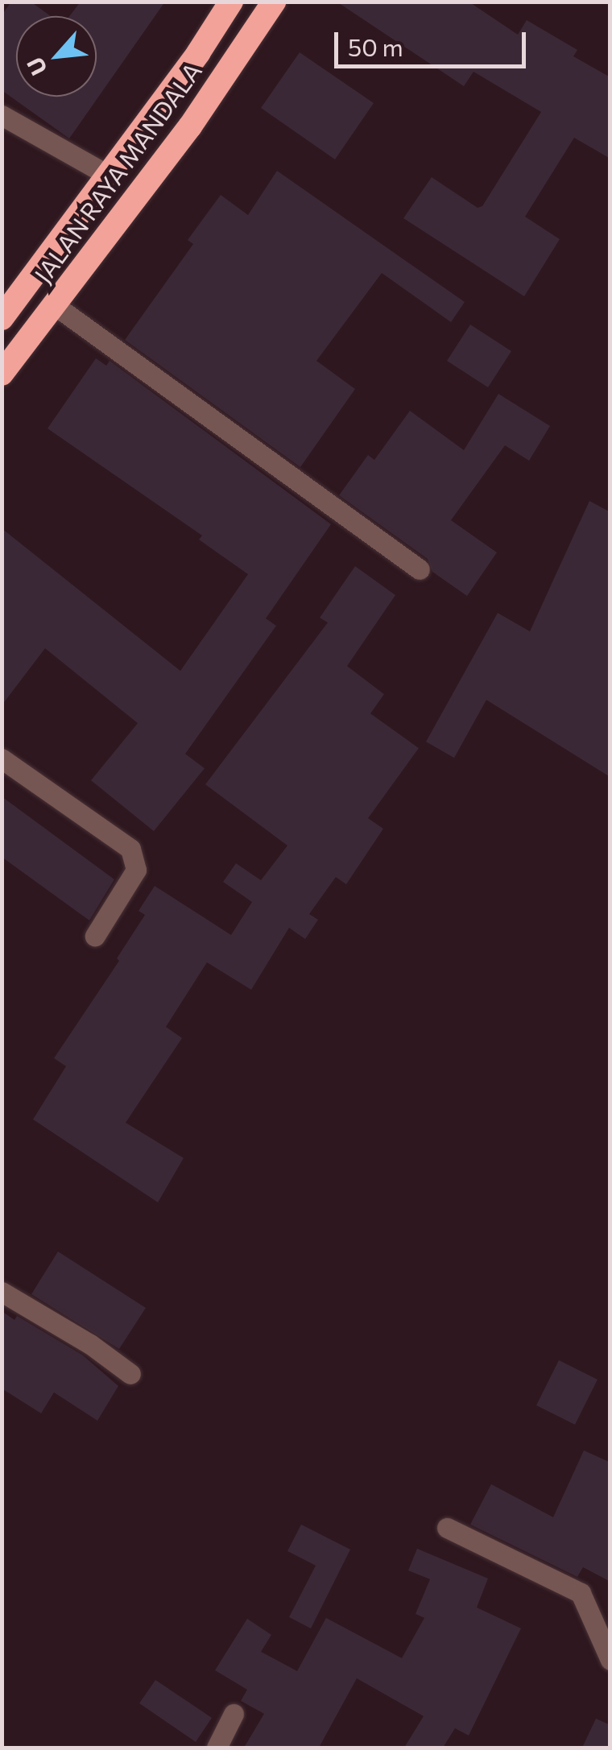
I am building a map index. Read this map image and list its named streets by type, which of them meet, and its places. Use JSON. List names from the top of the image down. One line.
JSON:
{"streets":{"highway":["JALAN RAYA MANDALA"]},"scale_bar":"50 m","north":"bottom left"}
